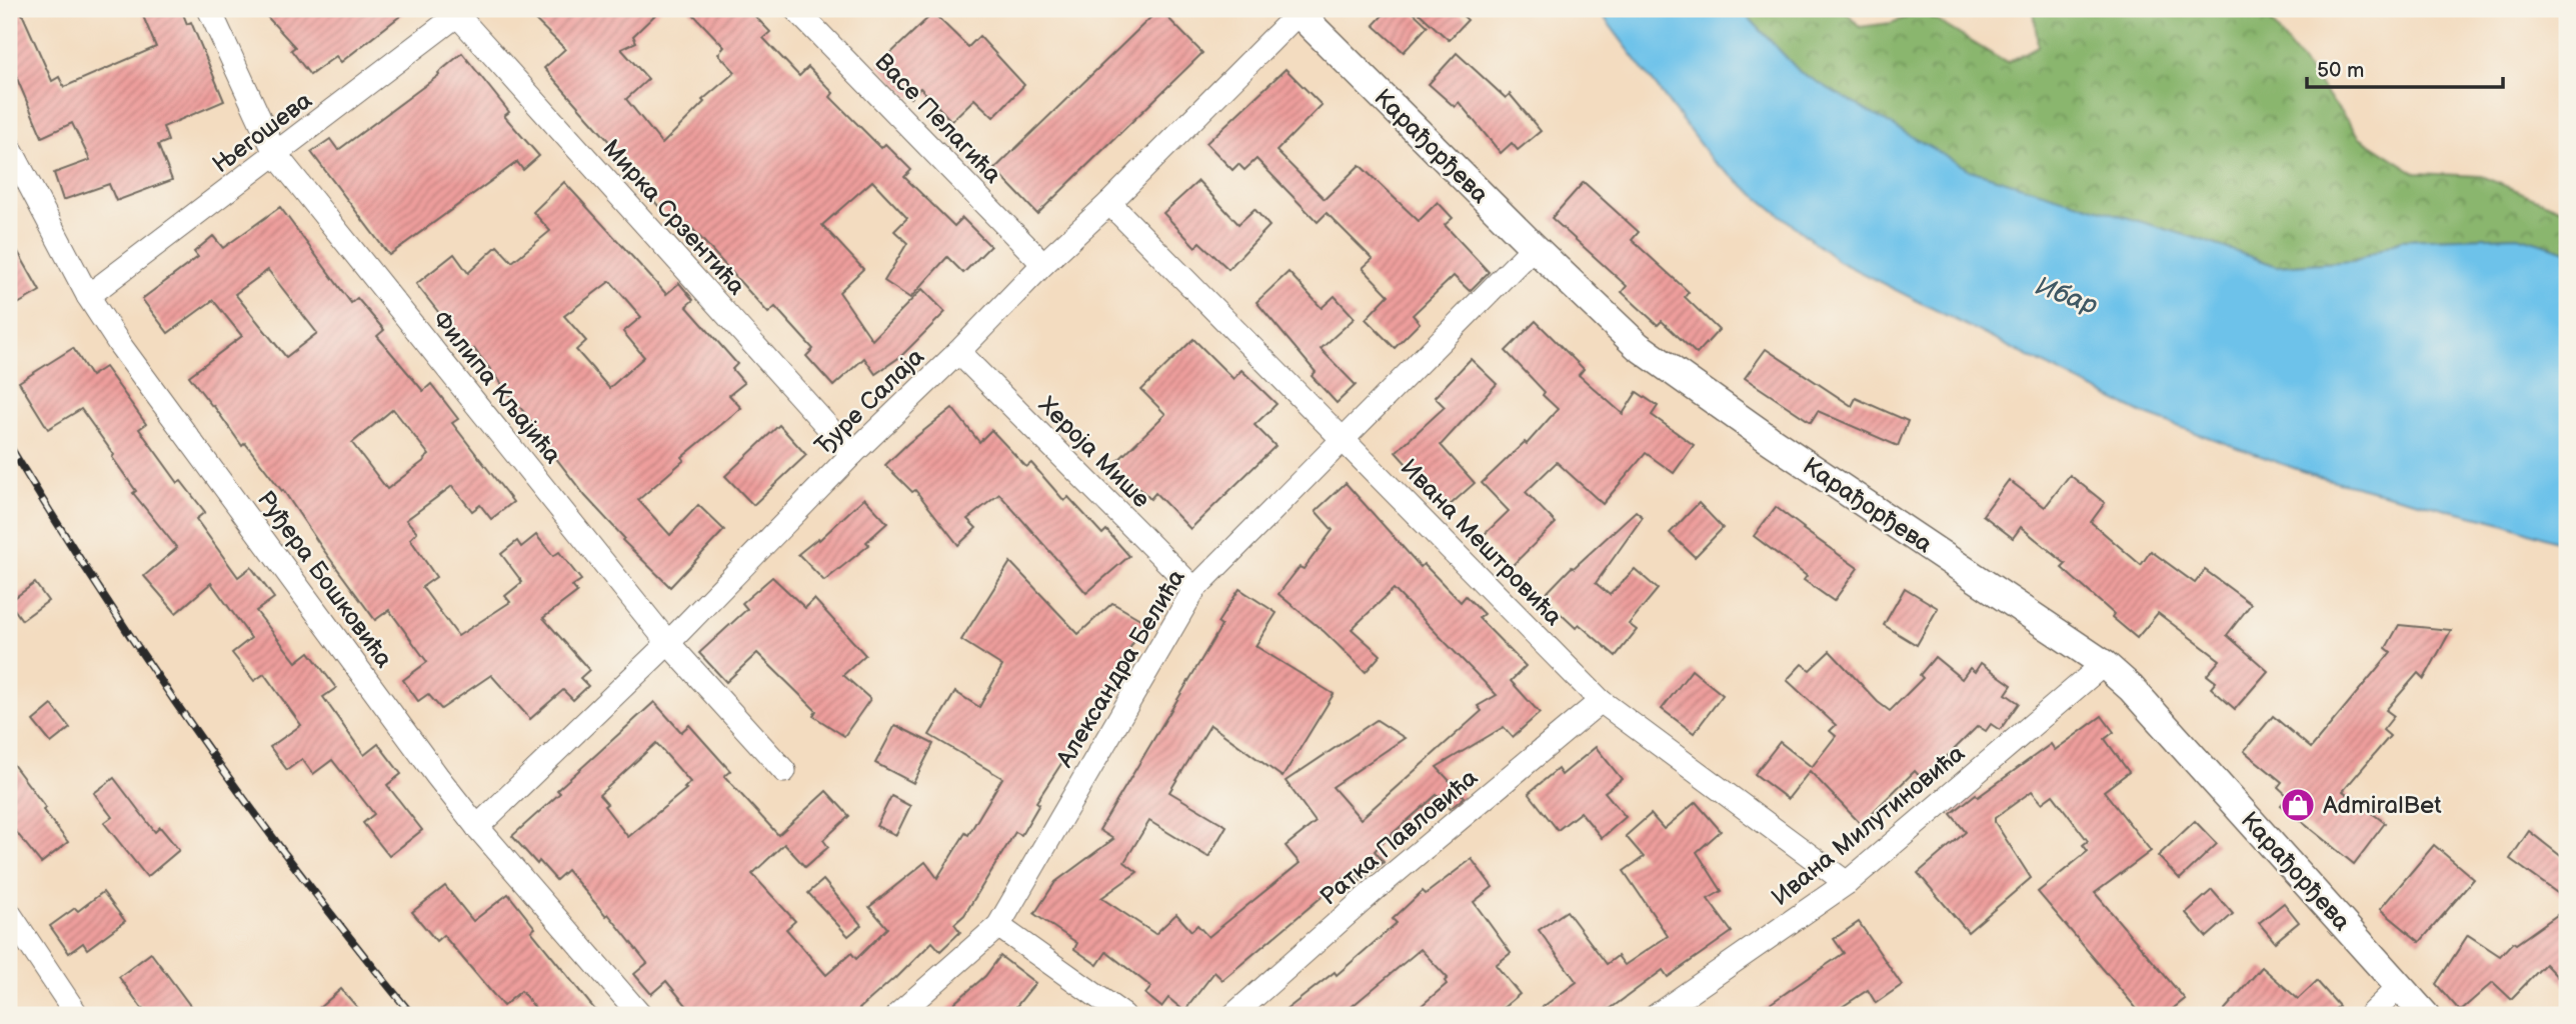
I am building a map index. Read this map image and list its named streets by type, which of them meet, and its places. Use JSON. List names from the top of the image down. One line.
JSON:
{"streets":{"street":["Васе Пелагића","Његошева","Карађорђева","Мирка Срзентића","Филипа Кљајића","Ђуре Салаја","Хероја Мише","Ивана Мештровића","Руђера Бошковића","Александра Белића","Ивана Милутиновића","Ратка Павловића"]},"crossings":[["Васе Пелагића","Ђуре Салаја"],["Његошева","Мирка Срзентића"],["Његошева","Филипа Кљајића"],["Његошева","Руђера Бошковића"],["Карађорђева","Ђуре Салаја"],["Карађорђева","Александра Белића"],["Карађорђева","Ивана Милутиновића"],["Мирка Срзентића","Ђуре Салаја"],["Филипа Кљајића","Ђуре Салаја"],["Ђуре Салаја","Хероја Мише"],["Ђуре Салаја","Ивана Мештровића"],["Ђуре Салаја","Руђера Бошковића"],["Хероја Мише","Александра Белића"],["Ивана Мештровића","Александра Белића"],["Ивана Мештровића","Ивана Милутиновића"],["Ивана Мештровића","Ратка Павловића"]],"water":["Ибар"],"places":{"shop":["AdmiralBet"]},"scale_bar":"50 m"}
